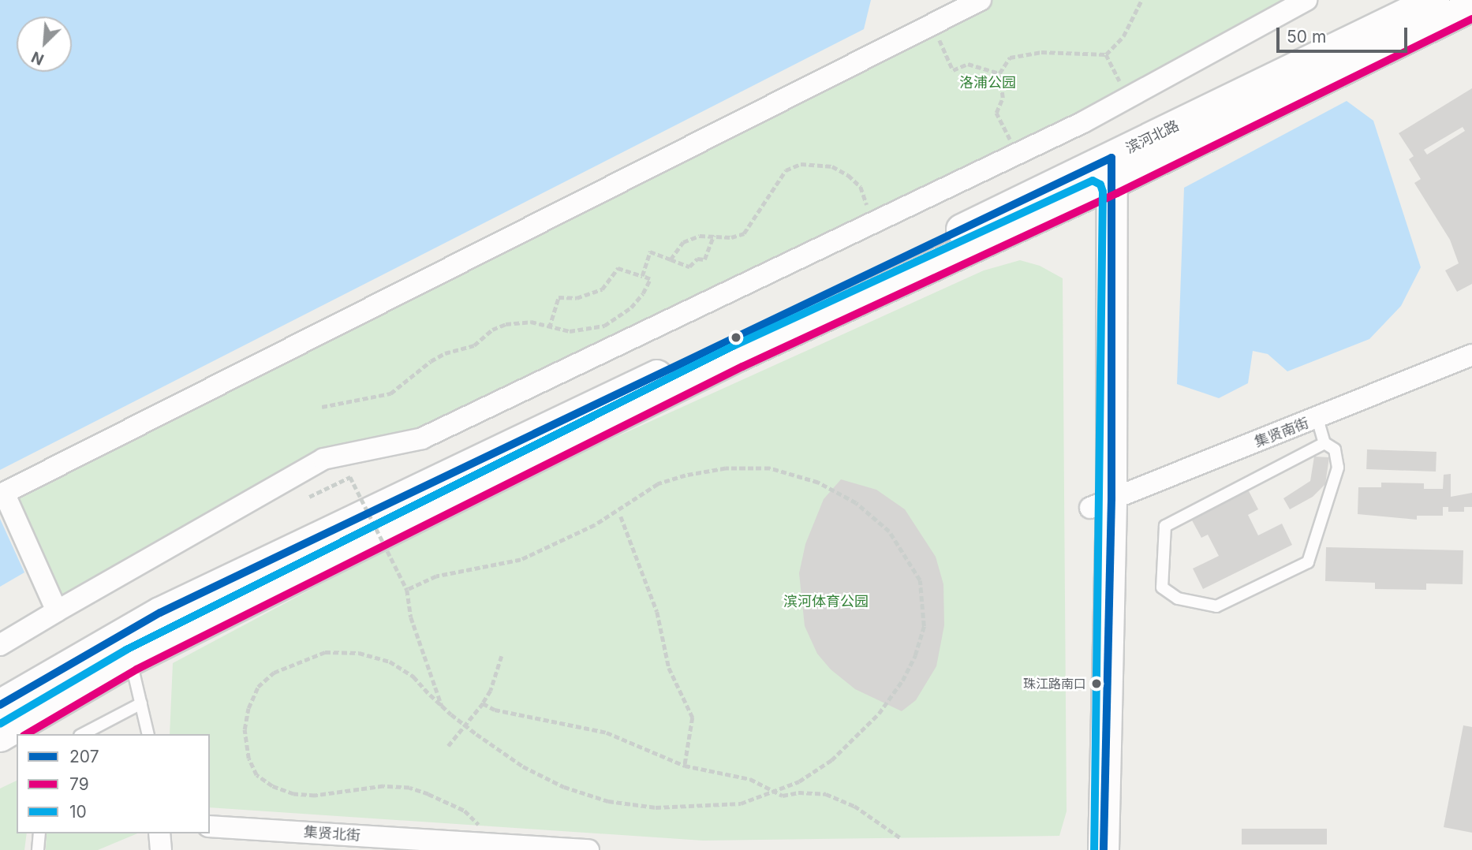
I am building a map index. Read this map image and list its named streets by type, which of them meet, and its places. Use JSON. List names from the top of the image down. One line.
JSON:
{"streets":{"main road":["滨河北路"],"street":["集贤南街","集贤北街"]},"parks":["洛浦公园","滨河体育公园"],"places":["珠江路南口"],"lines":["transit line 79","transit line 207","transit line 10"],"legend":["207","79","10"],"scale_bar":"50 m","north":"bottom left"}
